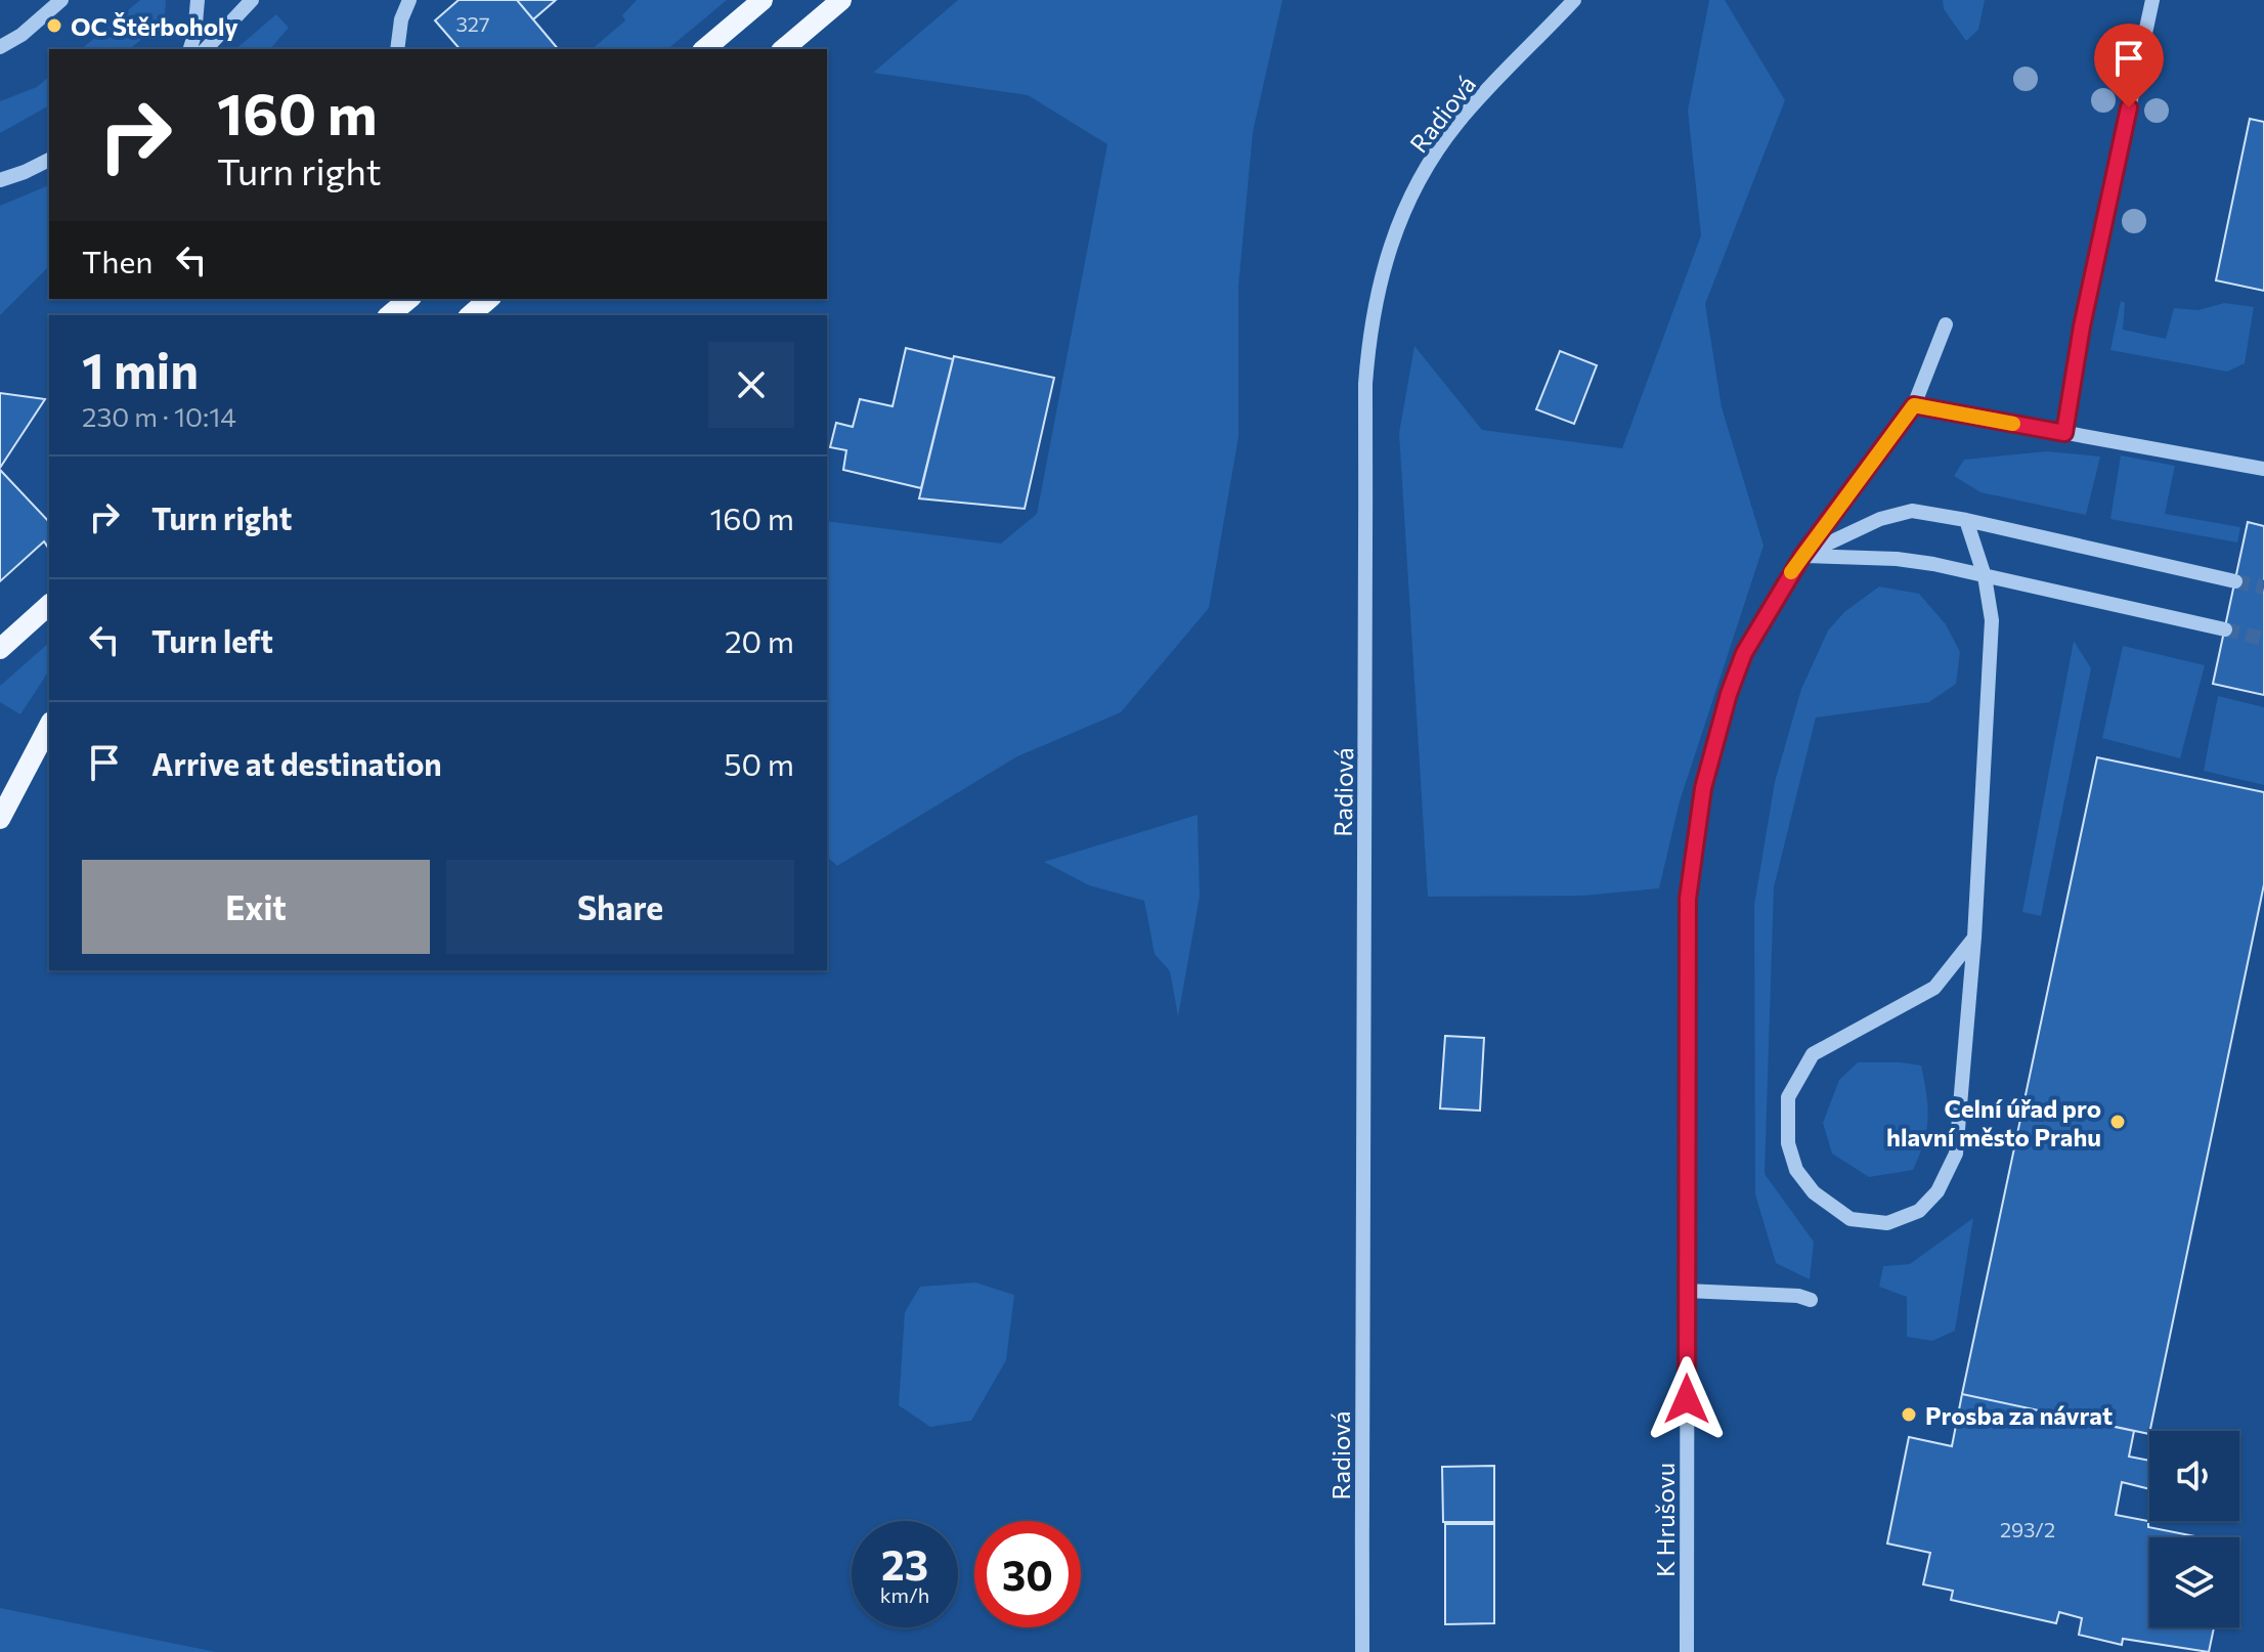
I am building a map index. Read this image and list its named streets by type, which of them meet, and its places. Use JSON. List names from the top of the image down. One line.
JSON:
{"streets":{"street":["Radiová","K Hrušovu"]},"places":["OC Štěrboholy","Celní úřad pro hlavní město Prahu","Prosba za návrat"],"house_numbers":["327","293/2"],"page":{"turn":["160 m","Turn right"],"then":"Then","heading":["1 min","230 m · 10:14"],"list":[{"name":"Turn right","value":"160 m"},{"name":"Turn left","value":"20 m"},{"name":"Arrive at destination","value":"50 m"}],"buttons":["Exit","Share"],"speed":"23 km/h","limit":"30"}}
